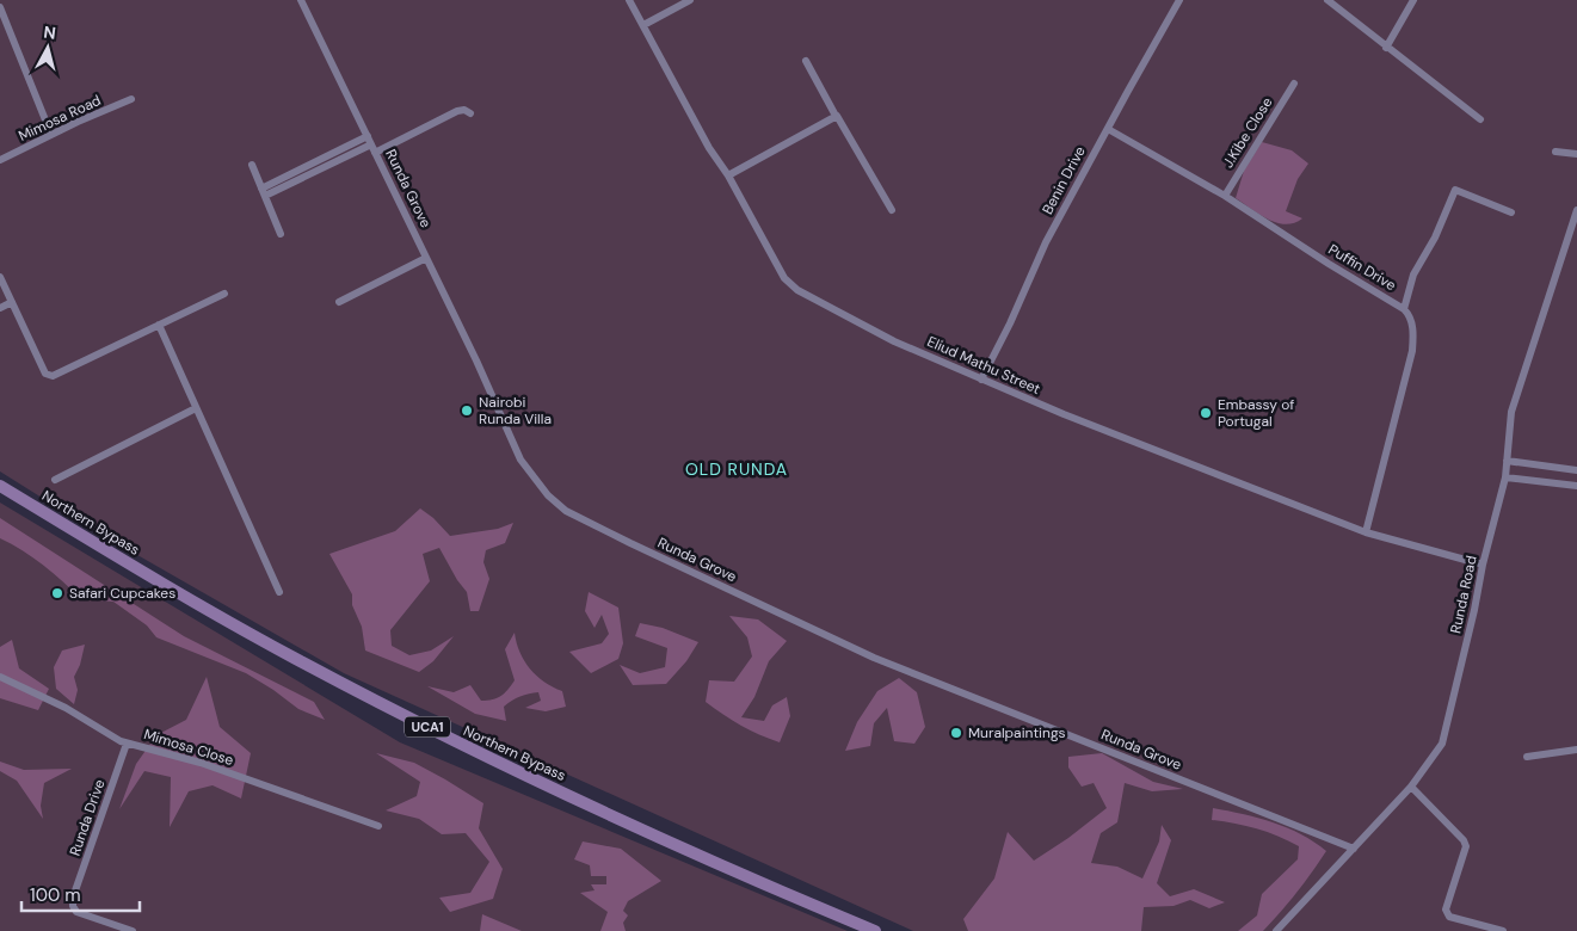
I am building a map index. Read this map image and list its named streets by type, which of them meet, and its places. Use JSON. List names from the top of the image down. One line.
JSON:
{"streets":{"main road":["Northern Bypass","UCA1"],"street":["Mimosa Road","J.Kibe Close","Benin Drive","Runda Grove","Puffin Drive","Eliud Mathu Street","Runda Road","Mimosa Close","Runda Drive"]},"crossings":[["J.Kibe Close","Puffin Drive"],["Benin Drive","Puffin Drive"],["Benin Drive","Eliud Mathu Street"],["Runda Grove","Runda Road"],["Puffin Drive","Eliud Mathu Street"],["Eliud Mathu Street","Runda Road"],["Mimosa Close","Runda Drive"]],"districts":["OLD RUNDA"],"places":["Nairobi Runda Villa","Embassy of Portugal","Safari Cupcakes","Muralpaintings"],"scale_bar":"100 m","north":"top"}
